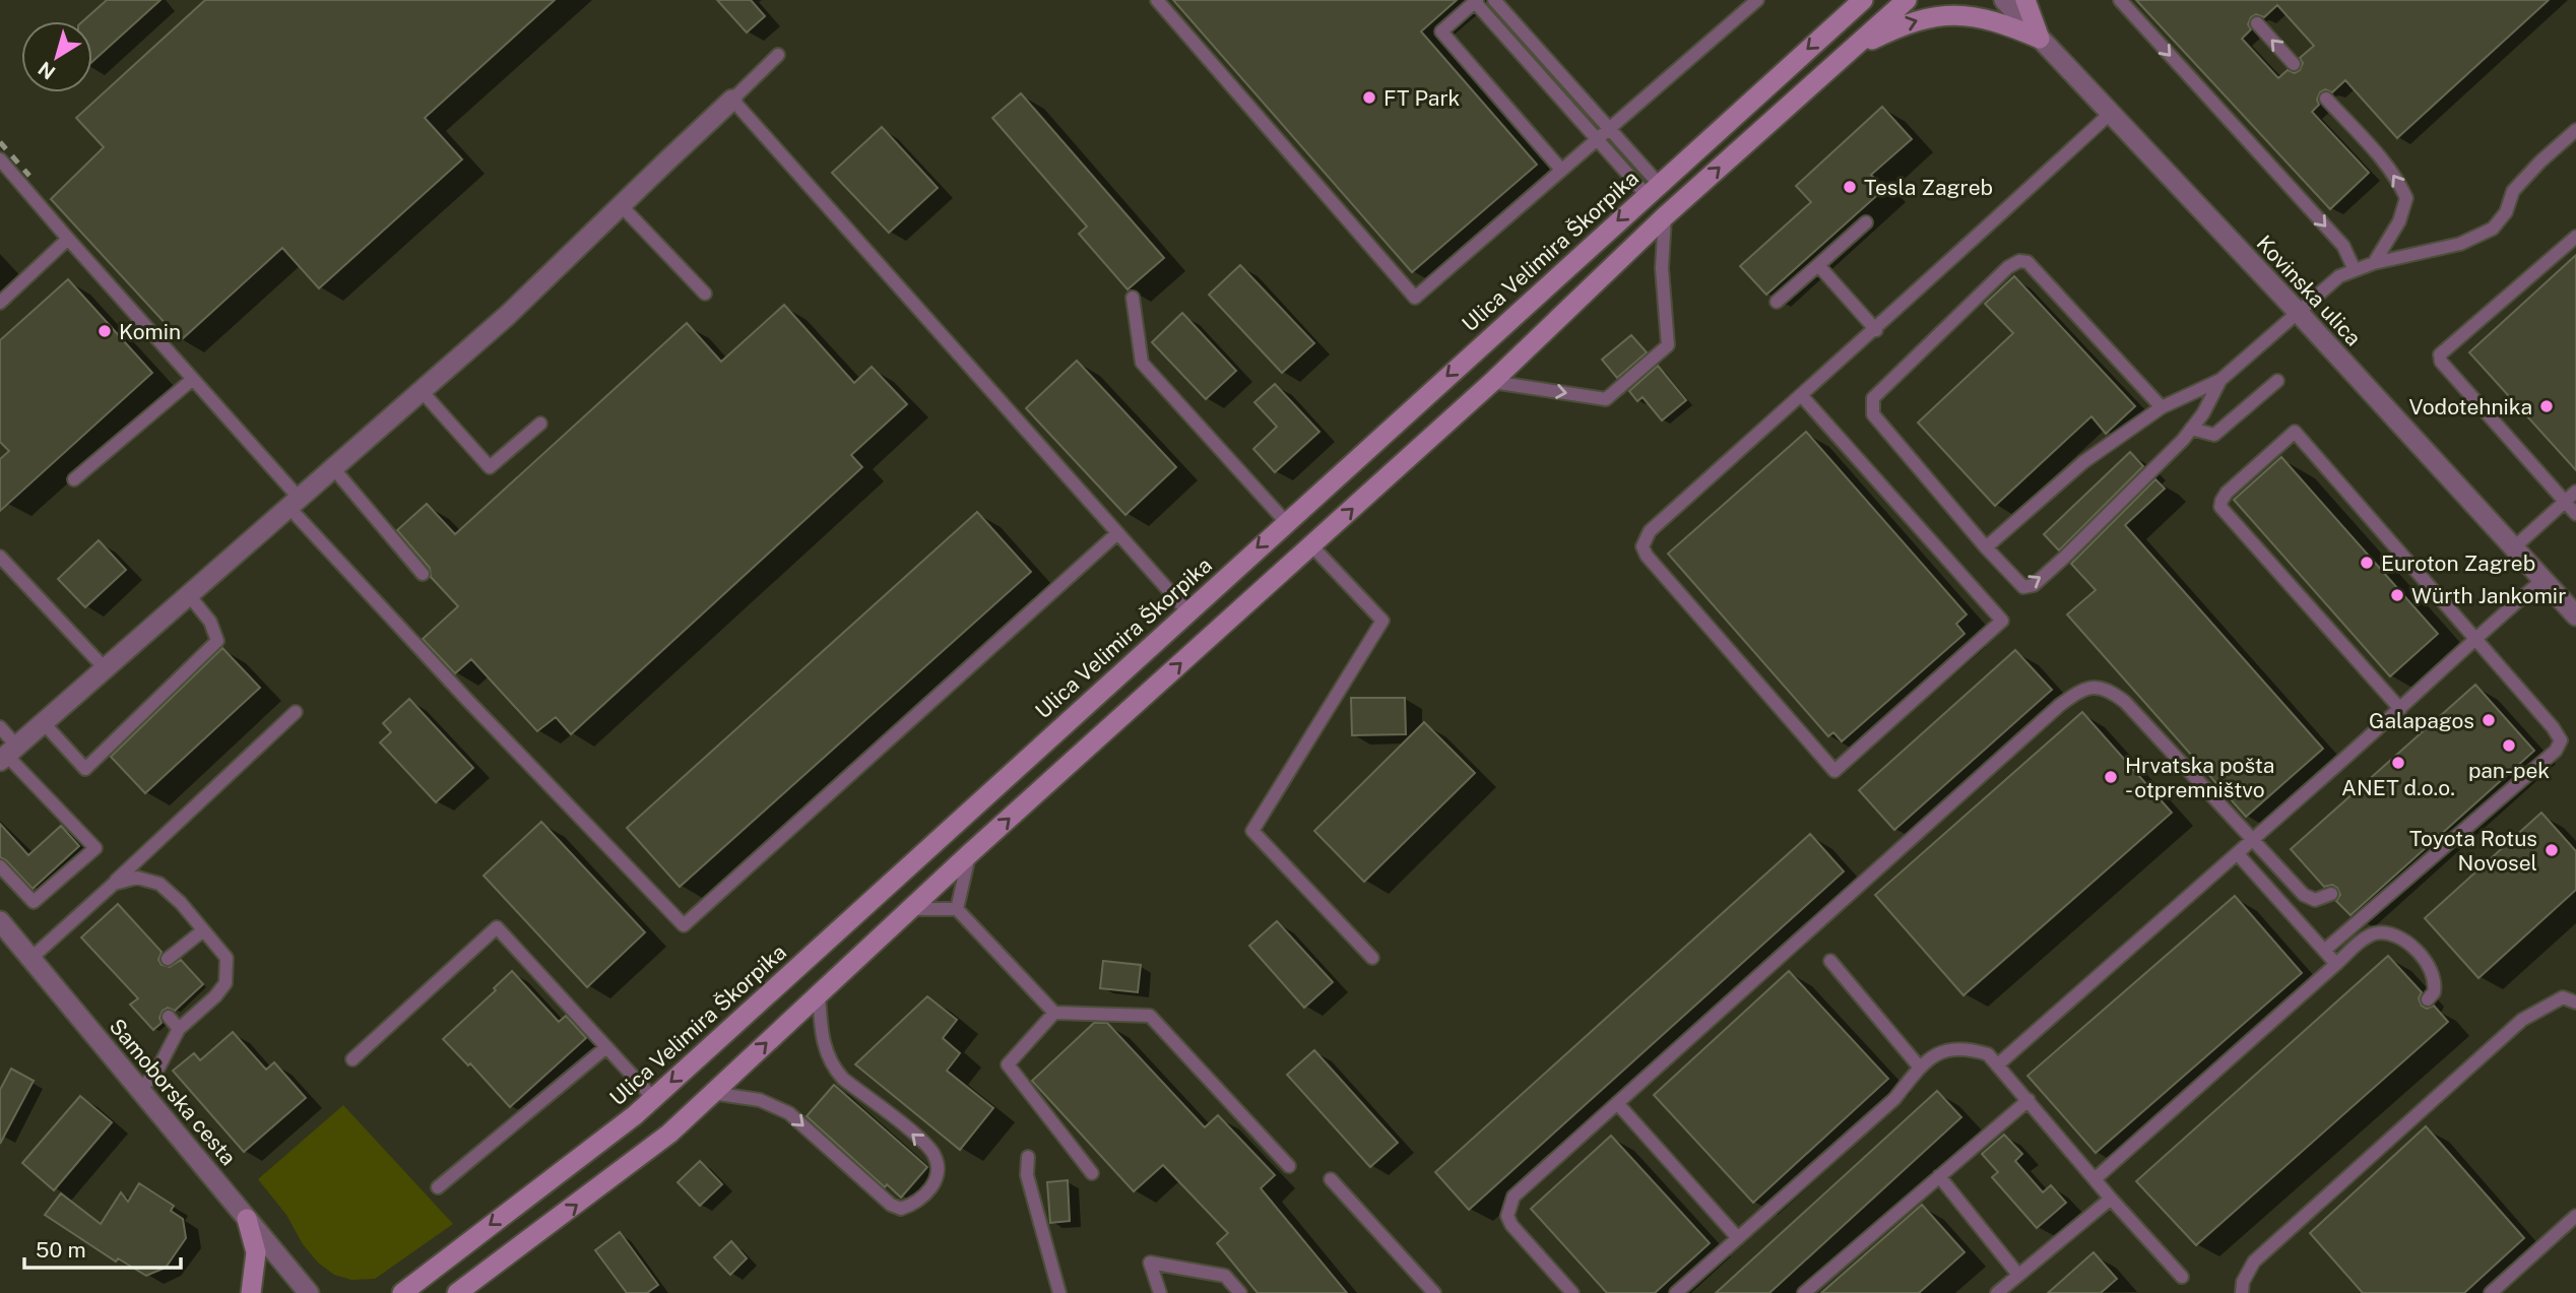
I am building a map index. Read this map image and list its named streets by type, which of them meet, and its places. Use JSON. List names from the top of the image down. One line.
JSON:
{"streets":{"main road":["Ulica Velimira Škorpika"],"street":["Kovinska ulica","Samoborska cesta"]},"places":["FT Park","Tesla Zagreb","Komin","Vodotehnika","Euroton Zagreb","Würth Jankomir","Galapagos","pan-pek","ANET d.o.o.","Hrvatska pošta - otpremništvo","Toyota Rotus Novosel"],"scale_bar":"50 m","north":"bottom left"}
